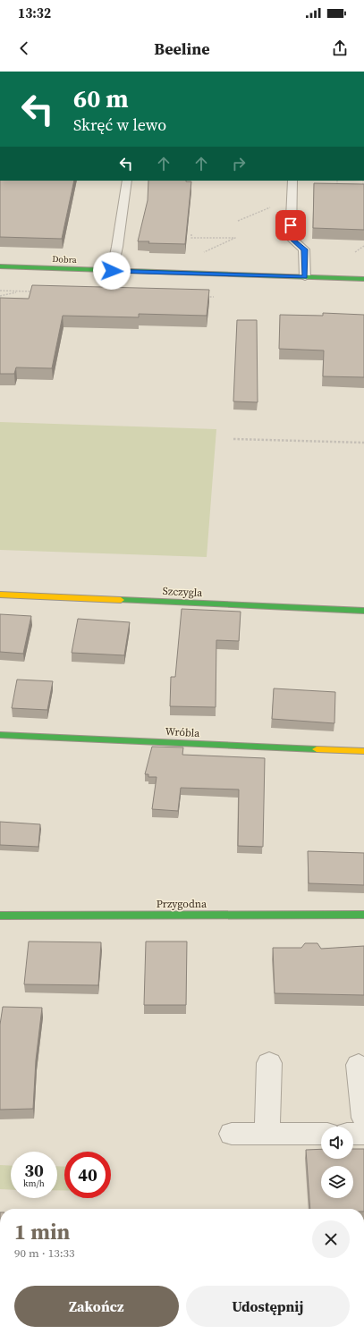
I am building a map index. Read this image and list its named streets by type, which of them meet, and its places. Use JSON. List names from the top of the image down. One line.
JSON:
{"streets":{"street":["Dobra","Szczygla","Wróbla","Przygodna"]},"page":{"status":"13:32","header":"Beeline","turn":["60 m","Skręć w lewo"],"speed":"30 km/h","limit":"40","heading":["1 min","90 m · 13:33"],"buttons":["Zakończ","Udostępnij"]}}
